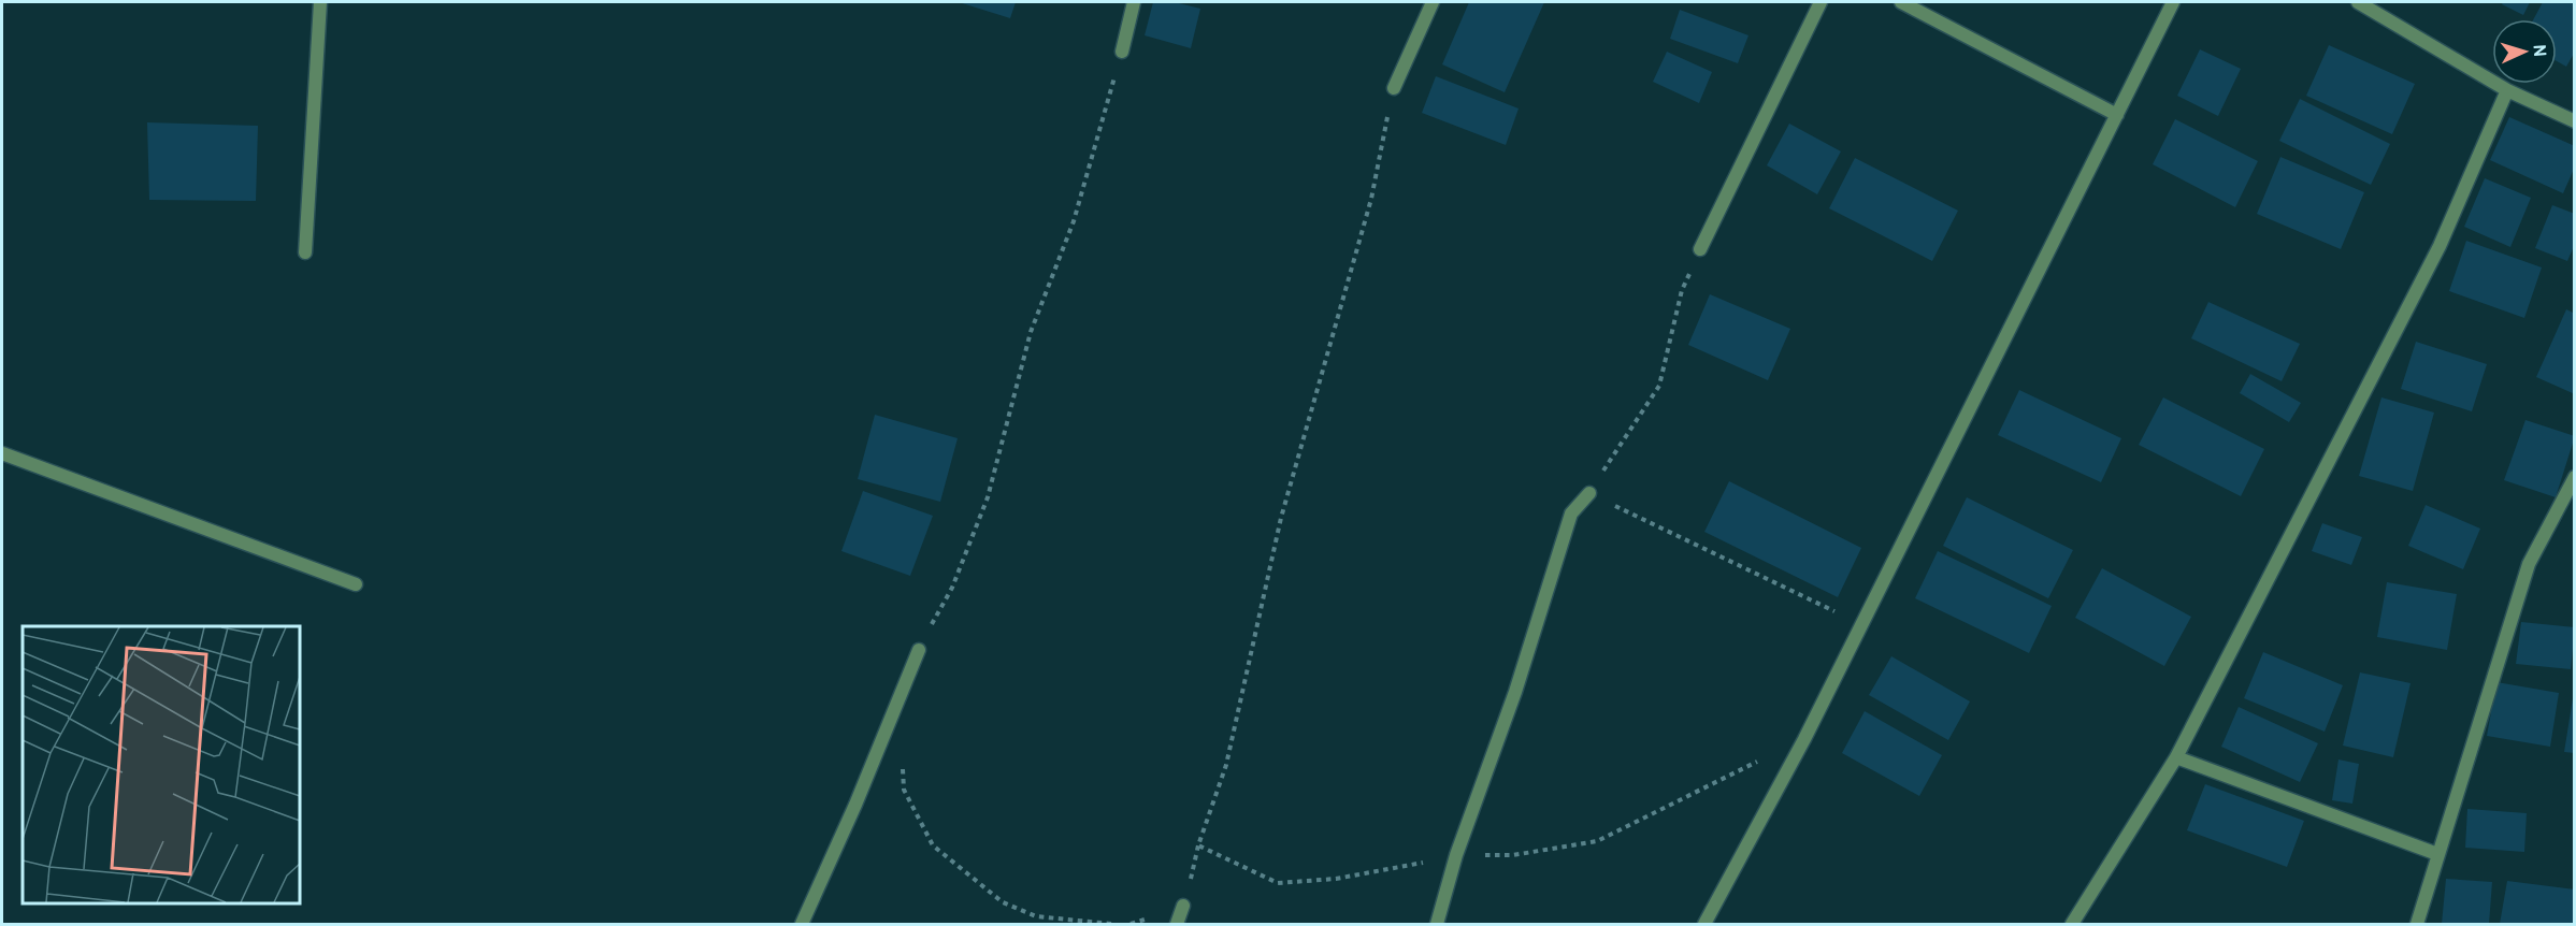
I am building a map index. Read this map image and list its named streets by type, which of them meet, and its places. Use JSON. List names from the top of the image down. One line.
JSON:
{"north":"right"}
